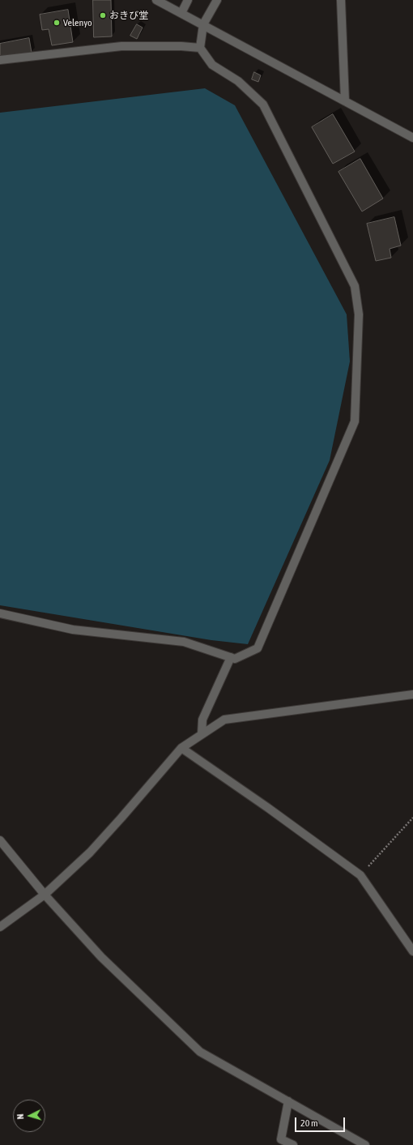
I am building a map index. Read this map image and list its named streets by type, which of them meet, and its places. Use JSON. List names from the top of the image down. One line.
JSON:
{"places":["おきび堂","Velenyo"],"scale_bar":"20 m","north":"left"}
